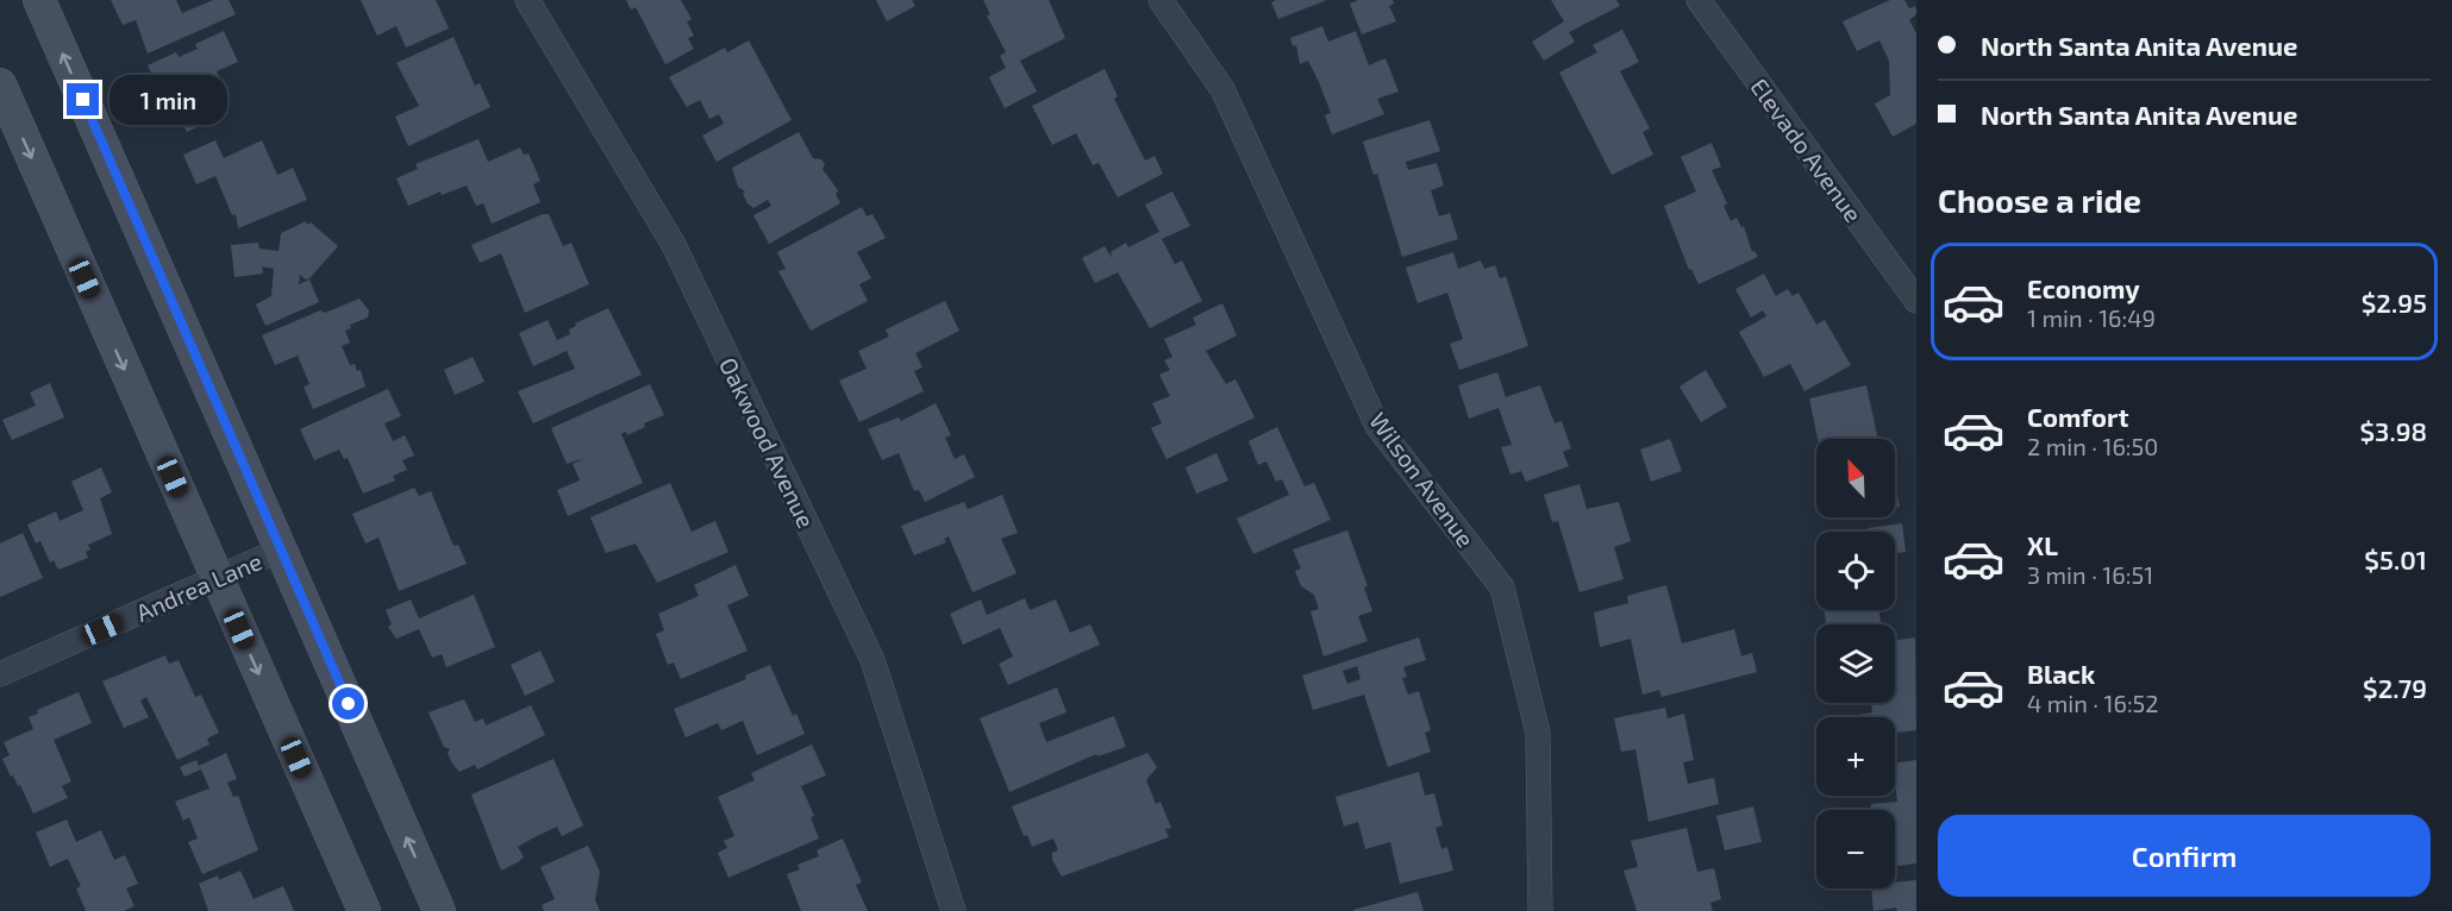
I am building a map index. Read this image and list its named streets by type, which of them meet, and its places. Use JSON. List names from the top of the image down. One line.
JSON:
{"streets":{"street":["Elevado Avenue","Oakwood Avenue","Wilson Avenue","Andrea Lane"]},"north":"top left","page":{"banner":["North Santa Anita Avenue","North Santa Anita Avenue"],"bubble":"1 min","heading":"Choose a ride","list":[{"name":"Economy","note":"1 min · 16:49","value":"$2.95"},{"name":"Comfort","note":"2 min · 16:50","value":"$3.98"},{"name":"XL","note":"3 min · 16:51","value":"$5.01"},{"name":"Black","note":"4 min · 16:52","value":"$2.79"}],"map_buttons":["+","−"],"buttons":"Confirm"}}
